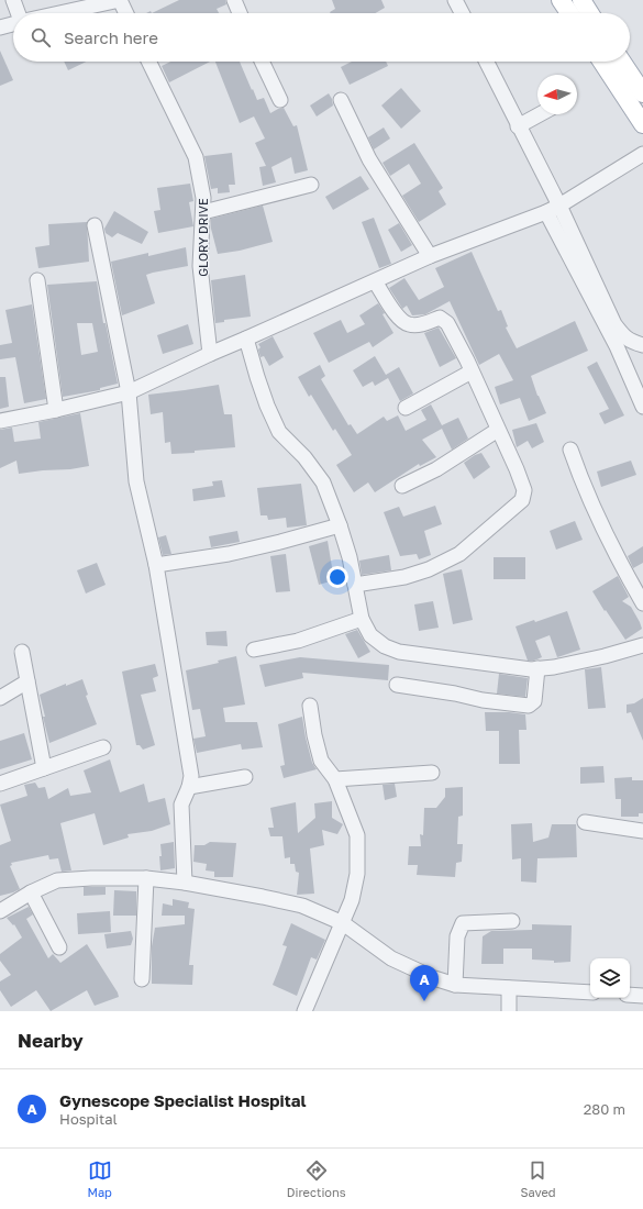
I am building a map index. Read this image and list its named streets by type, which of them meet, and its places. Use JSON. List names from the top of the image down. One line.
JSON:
{"streets":{"street":["GLORY DRIVE"]},"north":"left","page":{"search":"Search here","pins":"A","heading":"Nearby","list":[{"mark":"A","name":"Gynescope Specialist Hospital","note":"Hospital","value":"280 m"}],"nav":["Map","Directions","Saved"]}}
